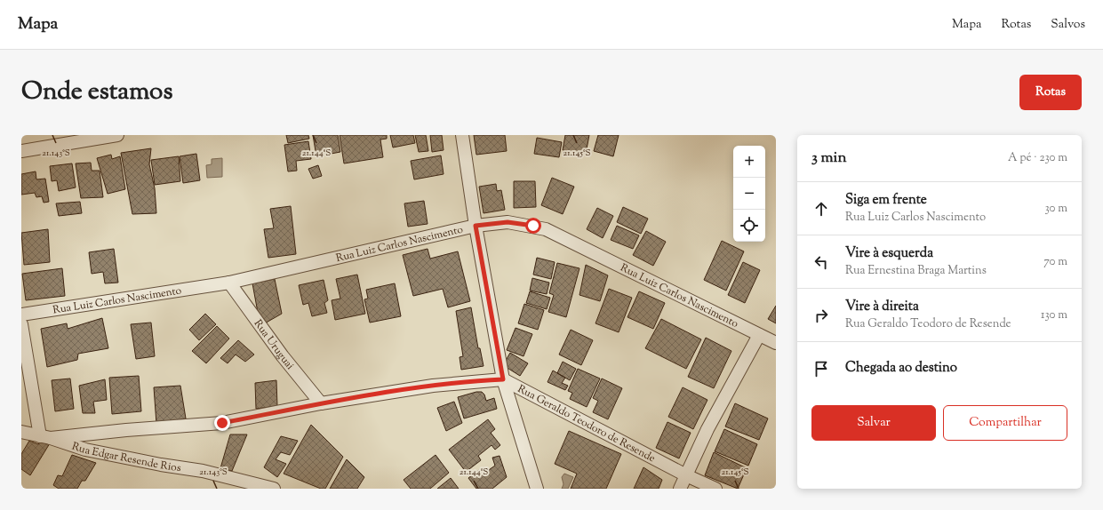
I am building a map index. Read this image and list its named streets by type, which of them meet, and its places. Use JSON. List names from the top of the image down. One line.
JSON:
{"streets":{"street":["Rua Luiz Carlos Nascimento","Rua Uruguai","Rua Geraldo Teodoro de Resende","Rua Edgar Resende Rios"]},"crossings":[["Rua Luiz Carlos Nascimento","Rua Uruguai"]],"page":{"header":"Mapa","nav":["Mapa","Rotas","Salvos"],"title":"Onde estamos","buttons":["Rotas",["Salvar","Compartilhar"]],"heading":["3 min","A pé · 230 m"],"map_buttons":["+","−"],"list":[["Siga em frente","Rua Luiz Carlos Nascimento","30 m"],["Vire à esquerda","Rua Ernestina Braga Martins","70 m"],["Vire à direita","Rua Geraldo Teodoro de Resende","130 m"],"Chegada ao destino"]},"coordinates":["21.143°S","21.144°S","21.145°S"]}
